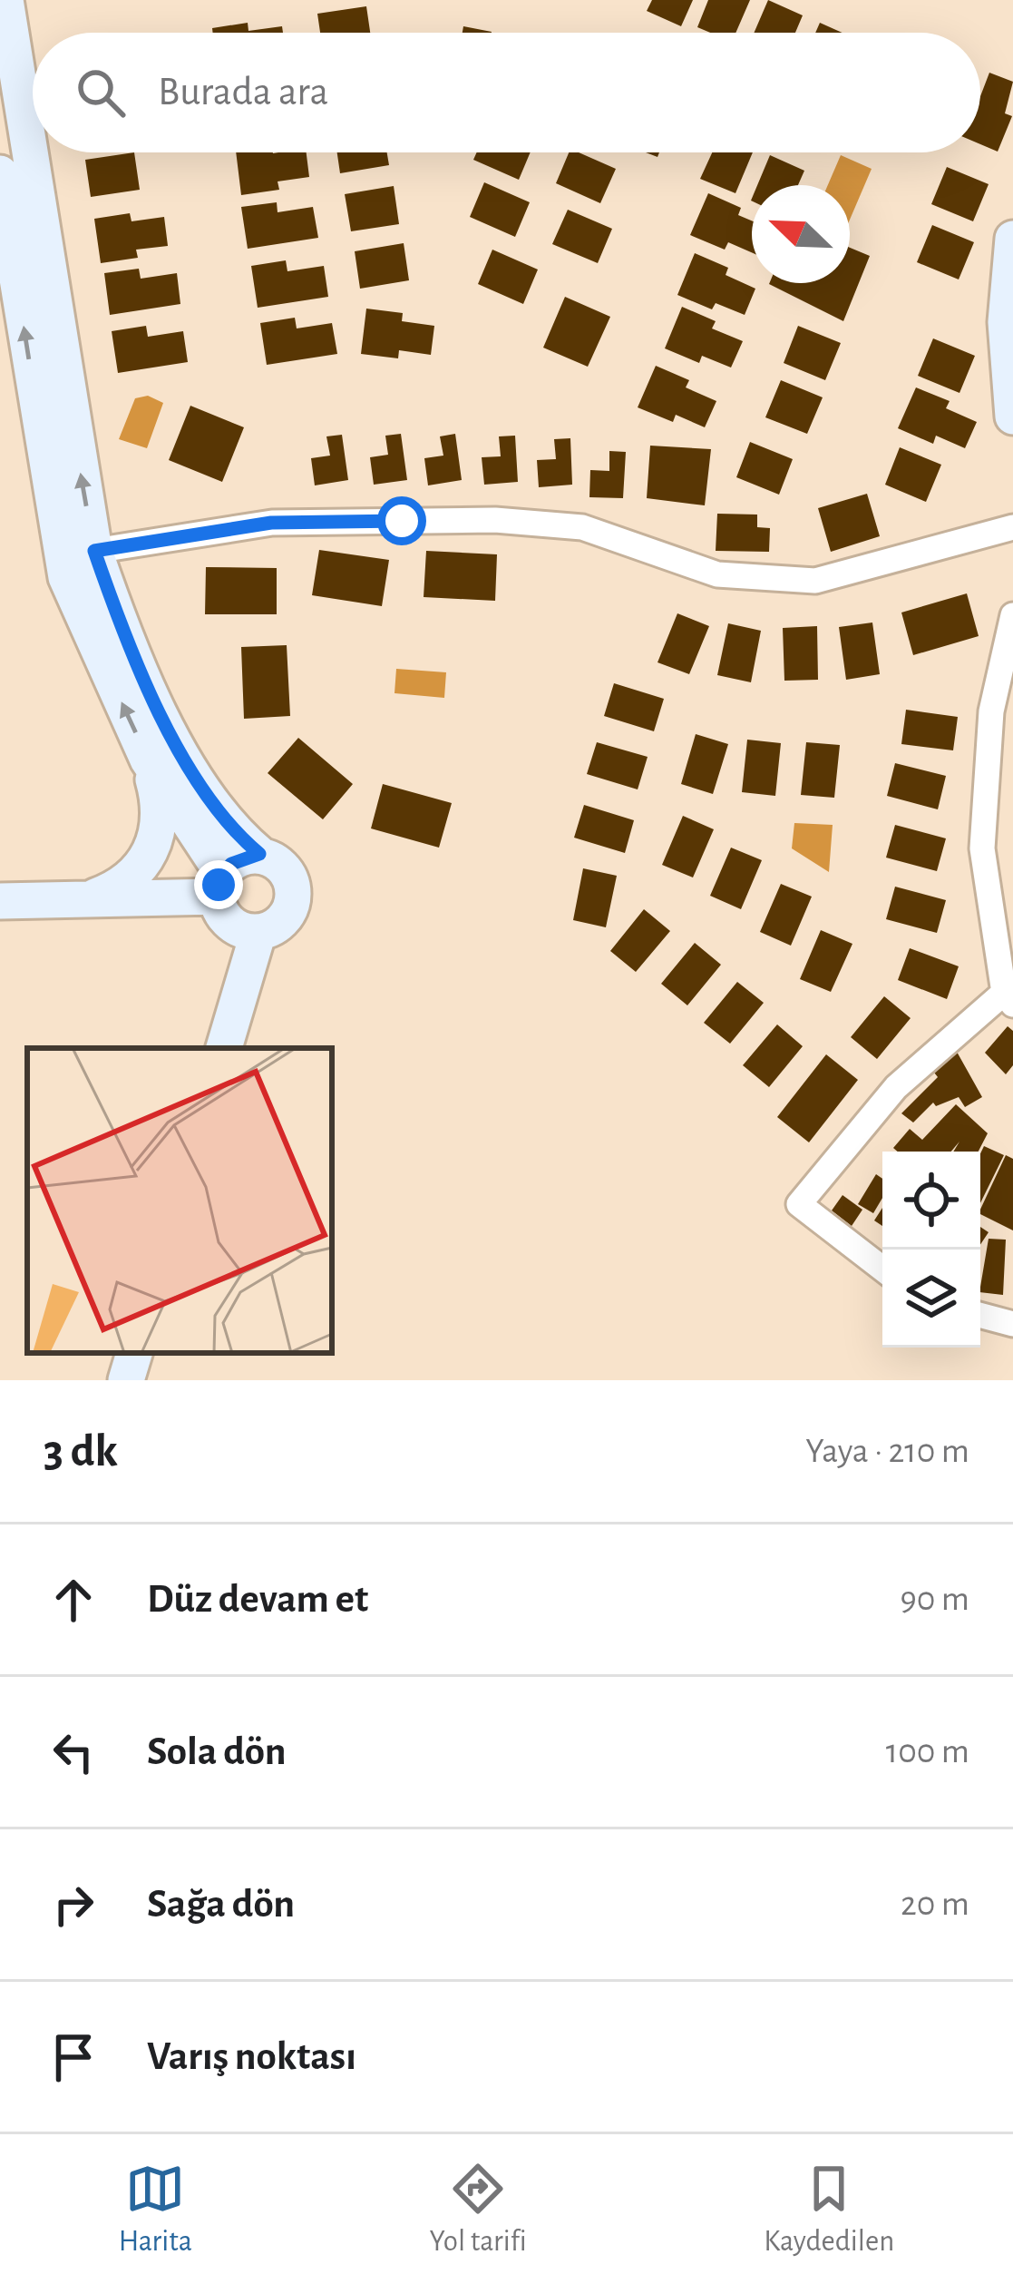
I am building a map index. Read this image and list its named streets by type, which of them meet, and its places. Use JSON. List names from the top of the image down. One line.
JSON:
{"north":"top left","page":{"search":"Burada ara","heading":["3 dk","Yaya · 210 m"],"list":[["Düz devam et","90 m"],["Sola dön","100 m"],["Sağa dön","20 m"],"Varış noktası"],"nav":["Harita","Yol tarifi","Kaydedilen"]}}
